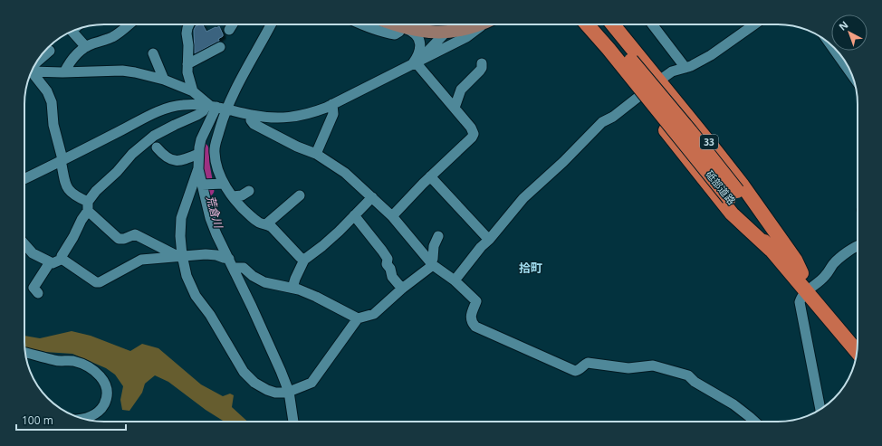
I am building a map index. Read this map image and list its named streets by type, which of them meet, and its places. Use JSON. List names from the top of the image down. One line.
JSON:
{"streets":{"highway":["33","砥部道路"]},"crossings":[["33","砥部道路"]],"districts":["拾町"],"water":["荒倉川"],"scale_bar":"100 m","north":"top left"}
